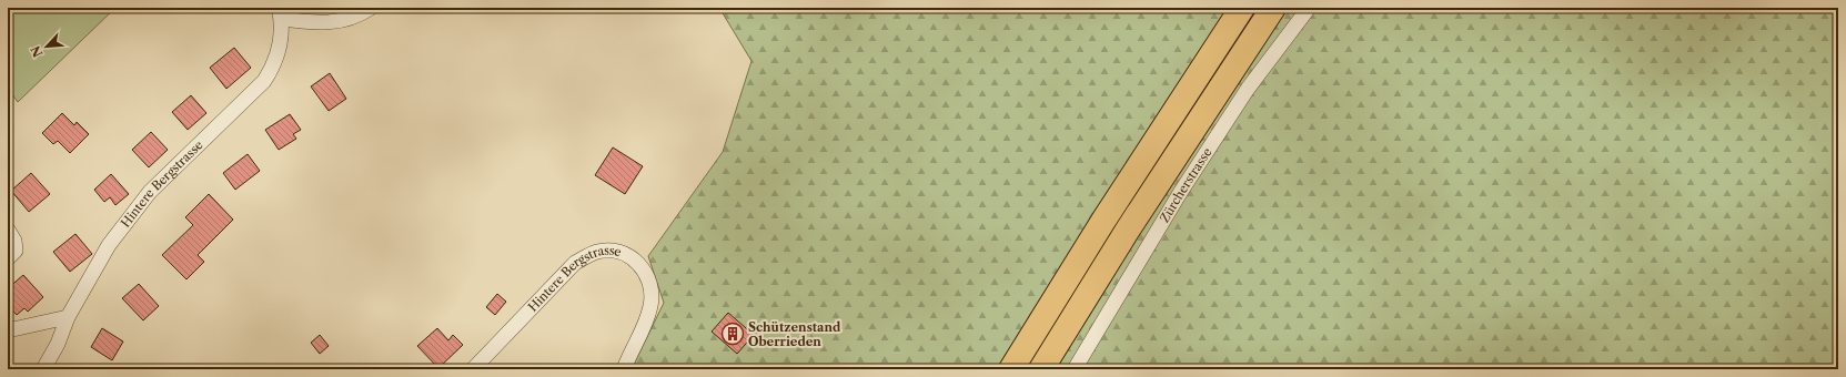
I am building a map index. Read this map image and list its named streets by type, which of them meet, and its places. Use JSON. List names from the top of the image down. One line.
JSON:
{"streets":{"street":["Hintere Bergstrasse","Zürcherstrasse"]},"places":{"building":["Schützenstand Oberrieden"]},"north":"bottom left"}
